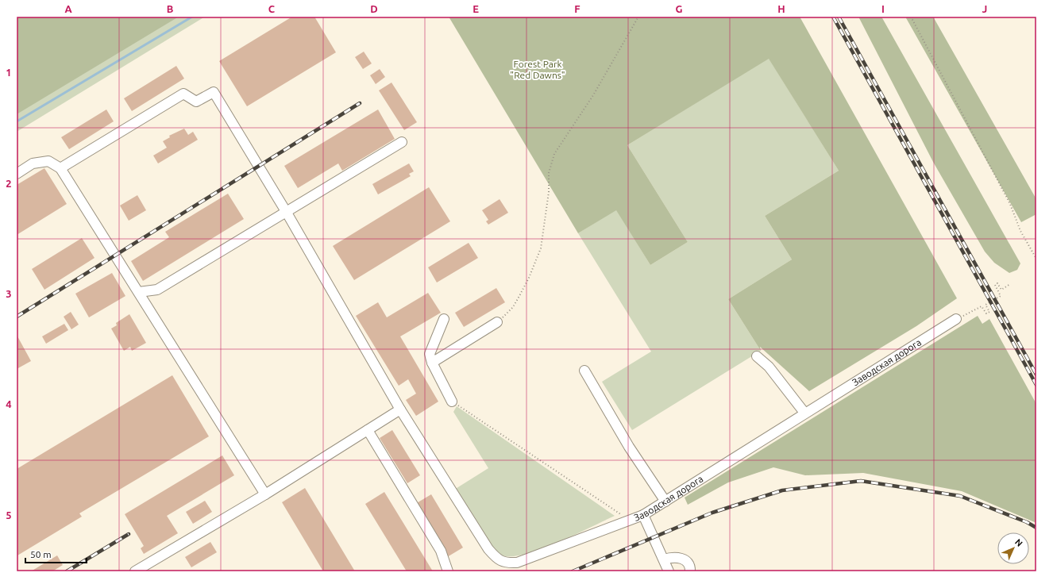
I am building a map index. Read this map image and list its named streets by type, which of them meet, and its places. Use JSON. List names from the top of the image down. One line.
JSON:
{"streets":{"street":["Заводская дорога"]},"parks":["Forest Park \"Red Dawns\""],"scale_bar":"50 m","north":"top right","grid":{"columns":["A","B","C","D","E","F","G","H","I","J"],"rows":["1","2","3","4","5"]}}
